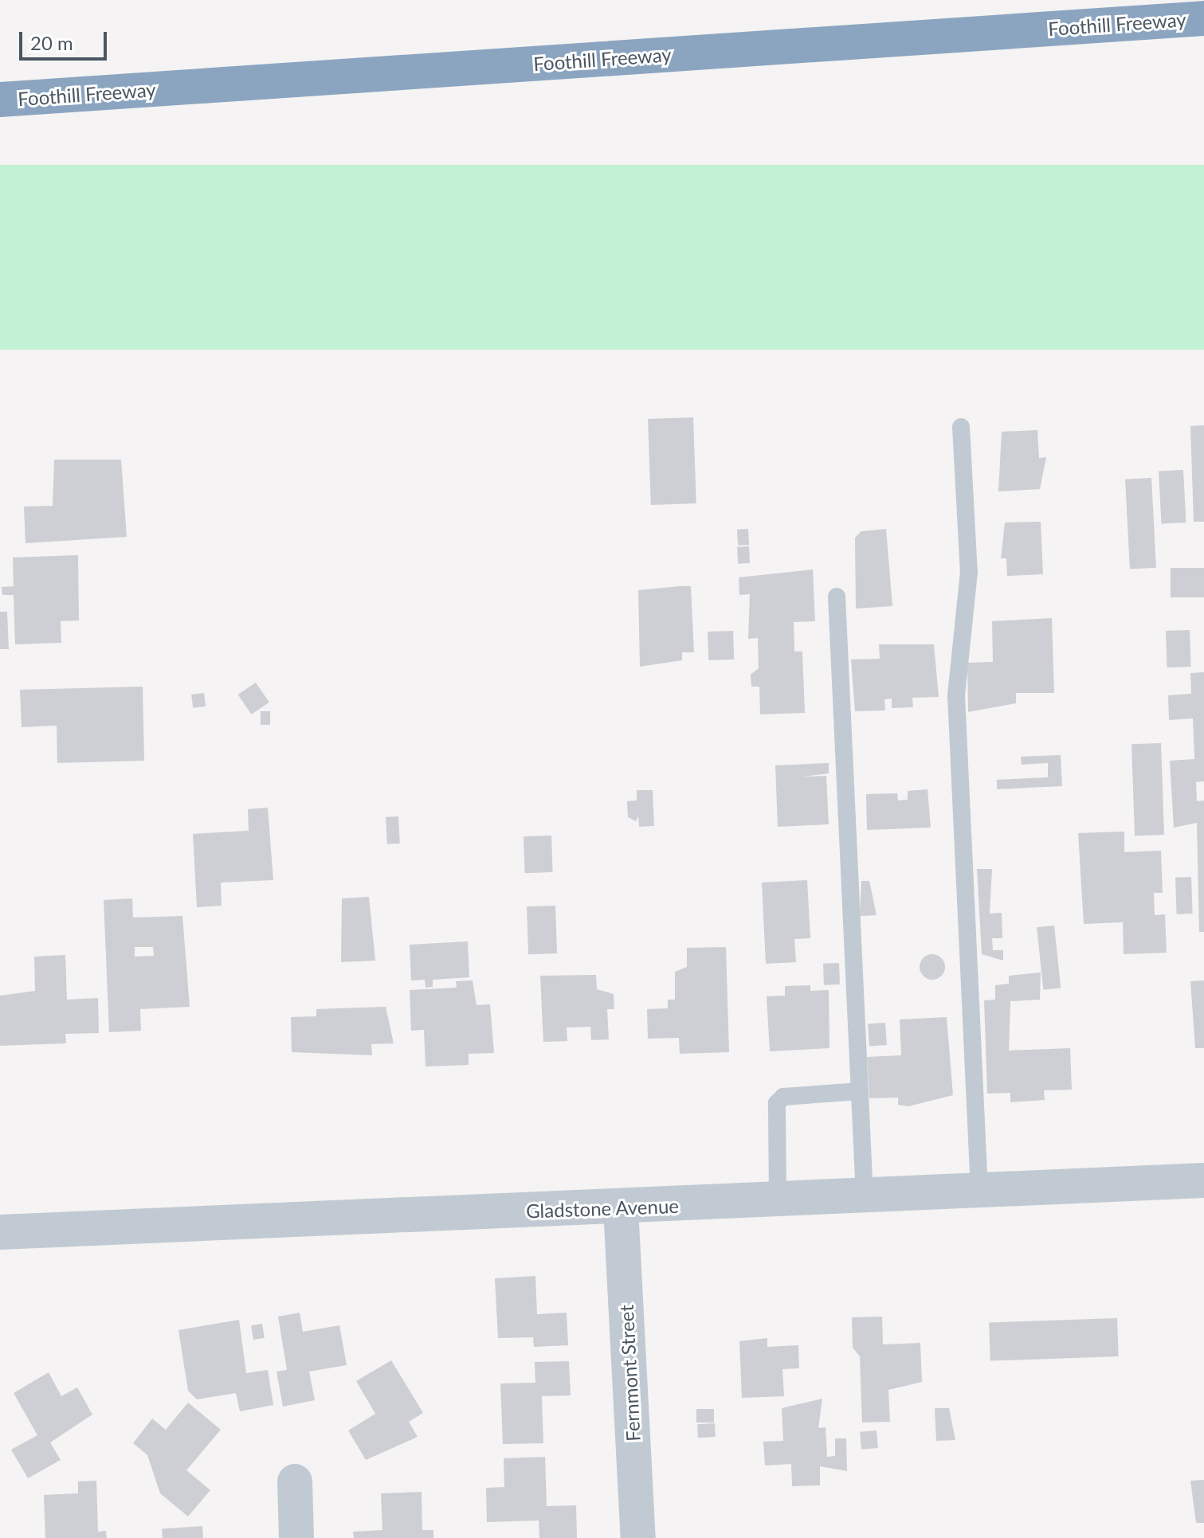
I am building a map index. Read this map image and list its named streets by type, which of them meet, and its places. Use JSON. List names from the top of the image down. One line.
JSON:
{"streets":{"highway":["Foothill Freeway"],"street":["Gladstone Avenue","Fernmont Street"]},"crossings":[["Gladstone Avenue","Fernmont Street"]],"scale_bar":"20 m"}
